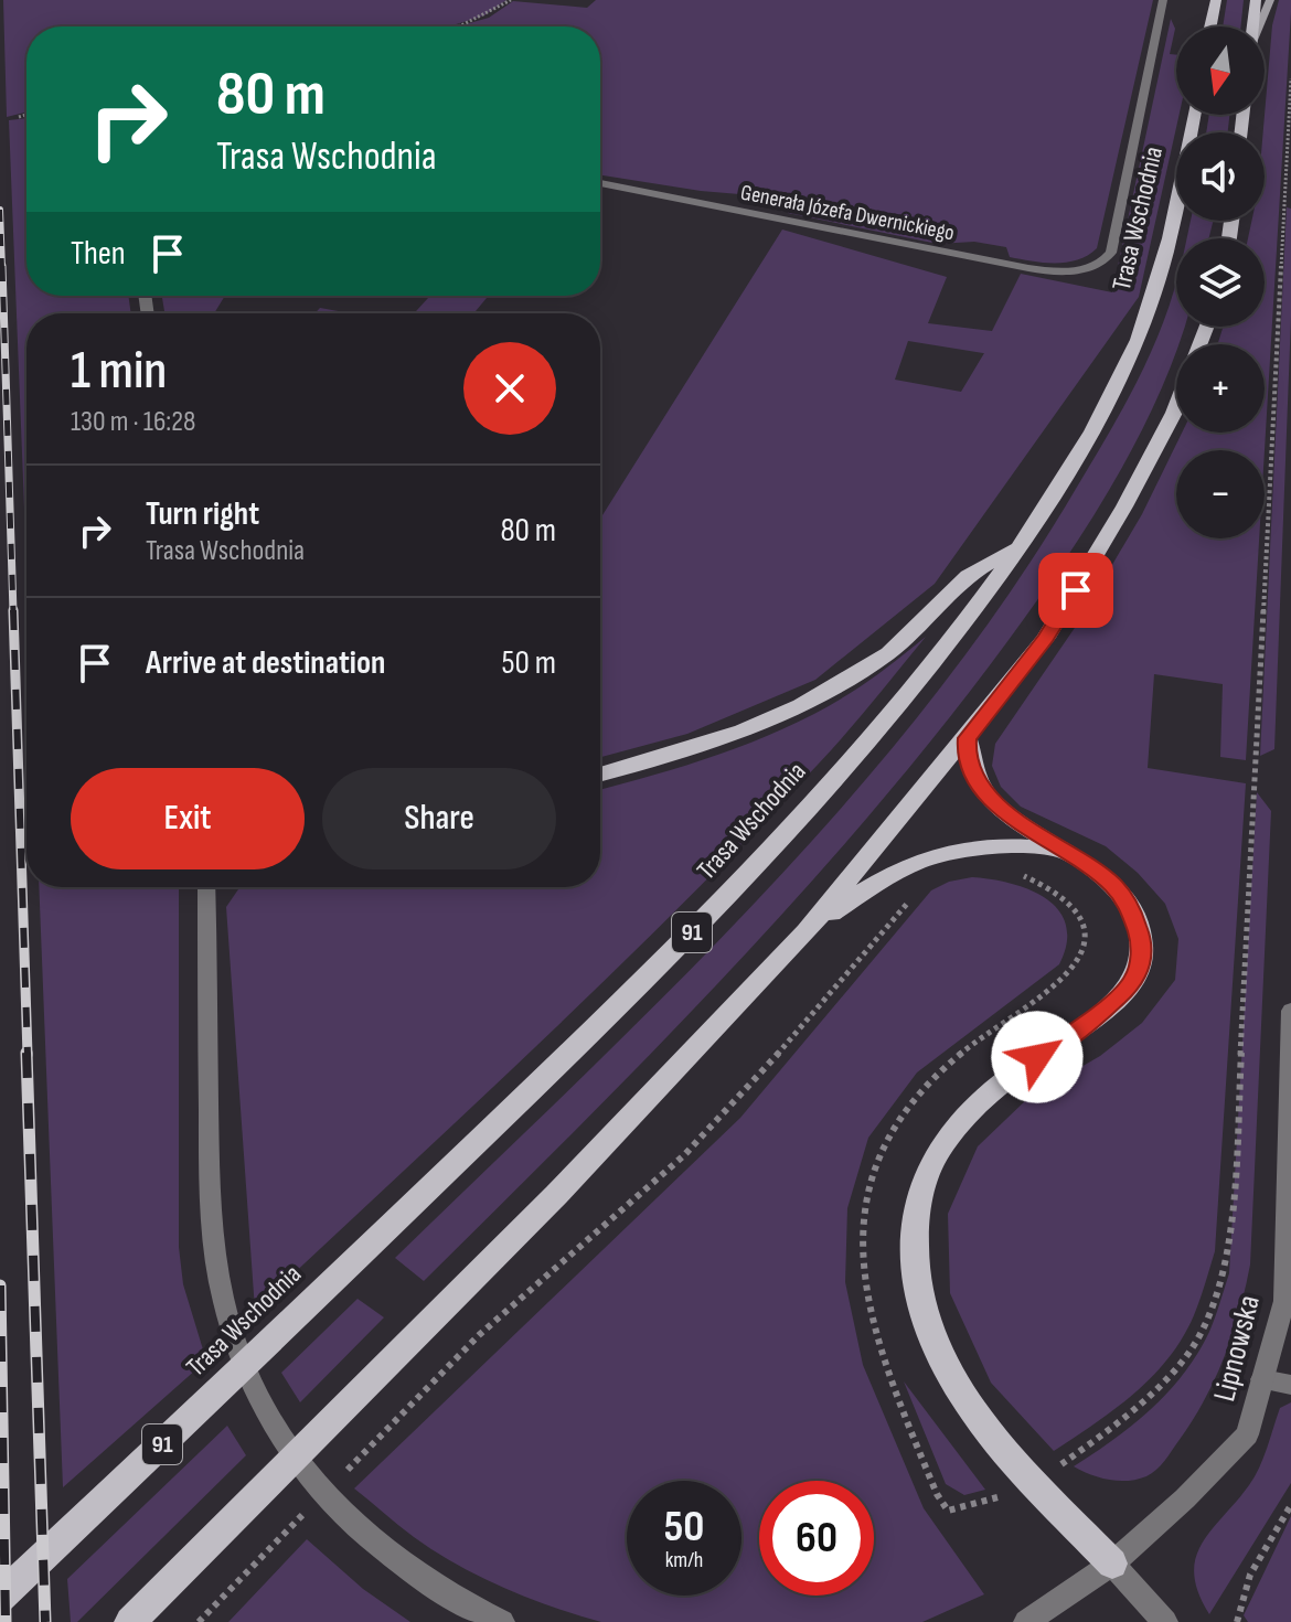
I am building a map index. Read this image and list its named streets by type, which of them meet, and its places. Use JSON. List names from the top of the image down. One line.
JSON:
{"streets":{"main road":["Trasa Wschodnia","91"],"street":["Generała Józefa Dwernickiego","Lipnowska"]},"north":"bottom","page":{"map_buttons":["+","−"],"turn":["80 m","Trasa Wschodnia"],"then":"Then","heading":["1 min","130 m · 16:28"],"list":[{"name":"Turn right","note":"Trasa Wschodnia","value":"80 m"},{"name":"Arrive at destination","value":"50 m"}],"buttons":["Exit","Share"],"speed":"50 km/h","limit":"60"}}
